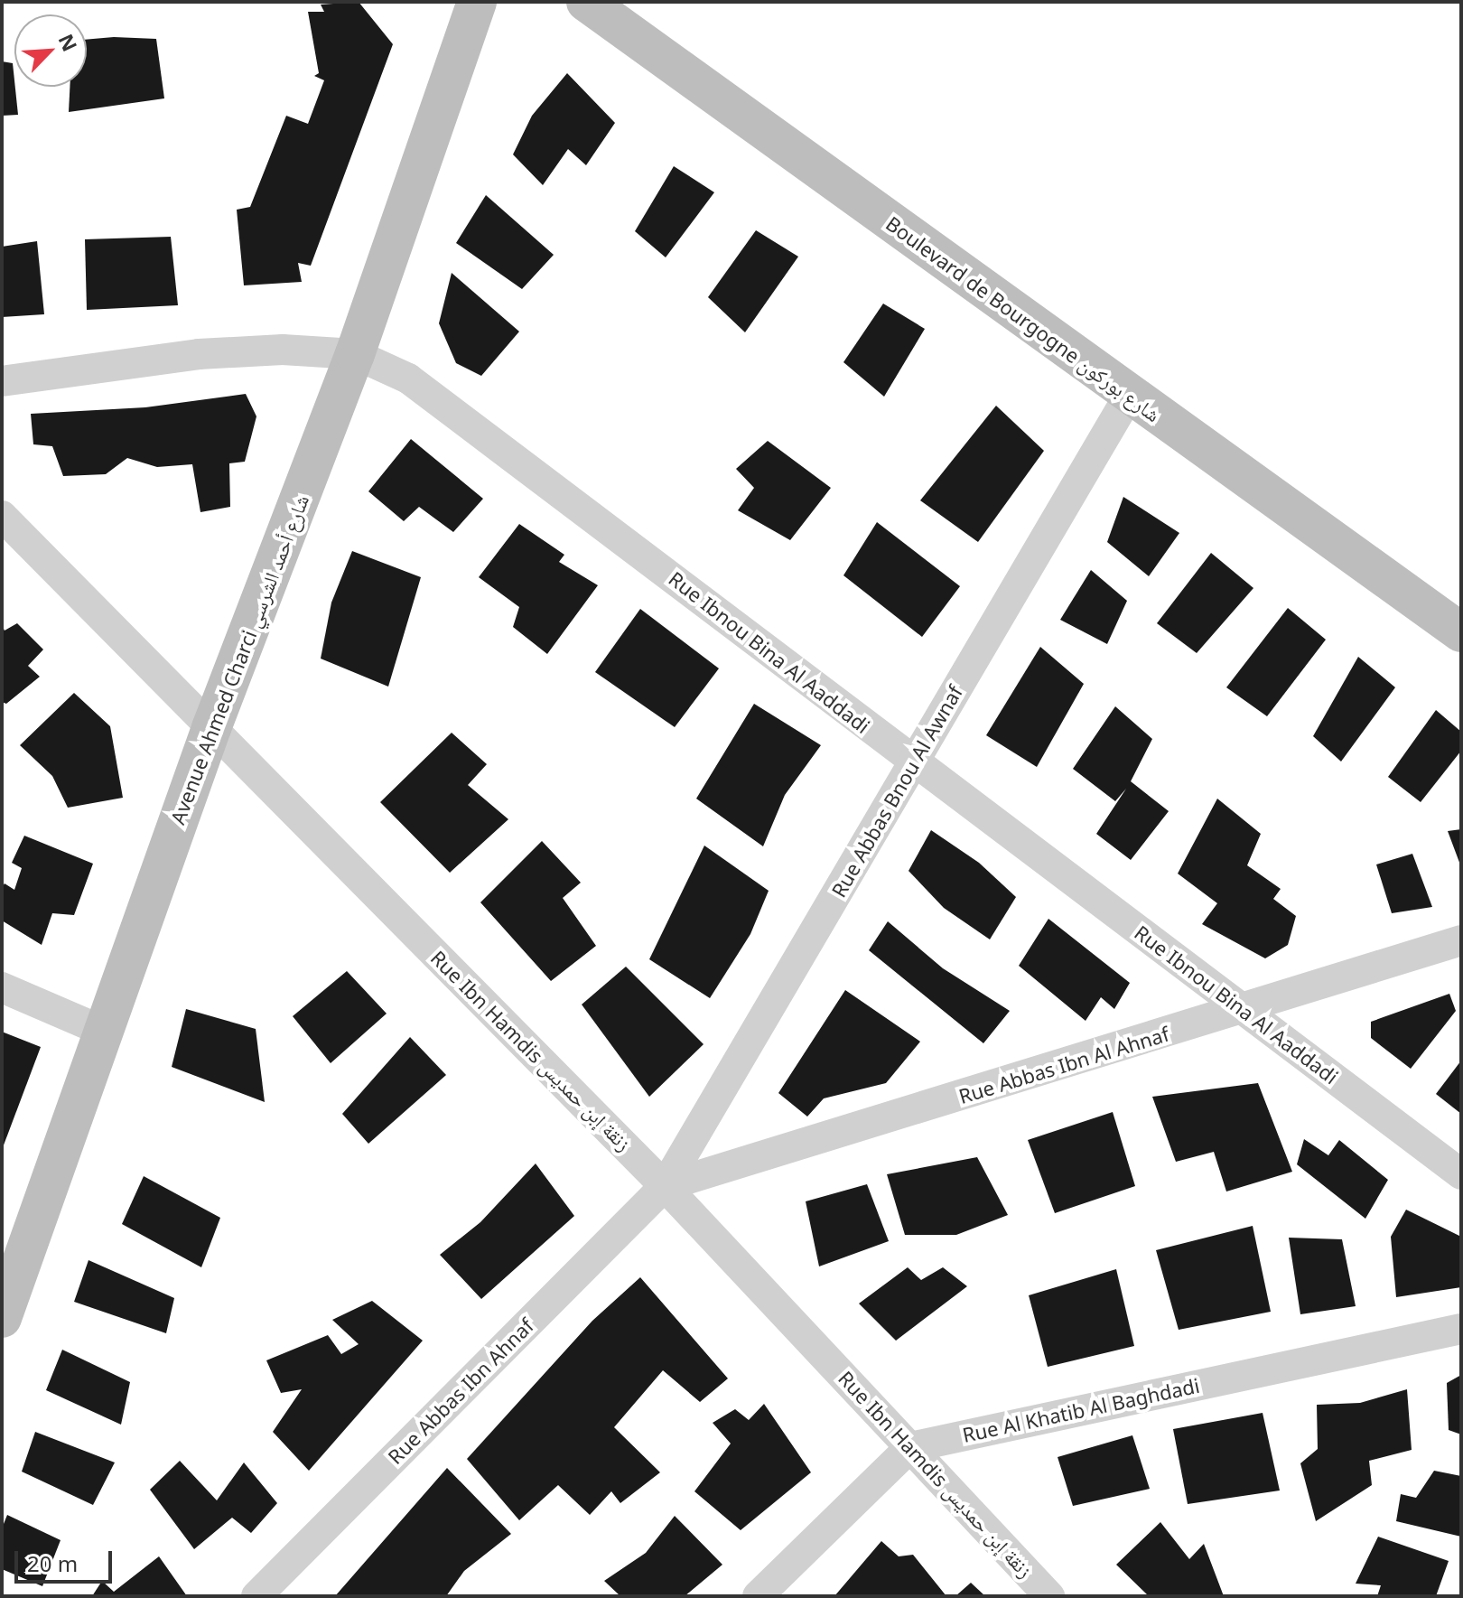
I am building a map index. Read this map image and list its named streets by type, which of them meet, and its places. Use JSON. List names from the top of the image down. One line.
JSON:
{"streets":{"street":["Boulevard de Bourgogne شارع بوركون","Rue Ibnou Bina Al Aaddadi","Avenue Ahmed Charci شارع أحمد الشرسي","Rue Abbas Bnou Al Awnaf","Rue Ibn Hamdis زنقة إبن حمديس","Rue Abbas Ibn Al Ahnaf","Rue Abbas Ibn Ahnaf","Rue Al Khatib Al Baghdadi"]},"crossings":[["Boulevard de Bourgogne شارع بوركون","Rue Abbas Bnou Al Awnaf"],["Rue Ibnou Bina Al Aaddadi","Avenue Ahmed Charci شارع أحمد الشرسي"],["Rue Ibnou Bina Al Aaddadi","Rue Abbas Bnou Al Awnaf"],["Rue Ibnou Bina Al Aaddadi","Rue Abbas Ibn Al Ahnaf"],["Avenue Ahmed Charci شارع أحمد الشرسي","Rue Ibn Hamdis زنقة إبن حمديس"],["Rue Abbas Bnou Al Awnaf","Rue Ibn Hamdis زنقة إبن حمديس"],["Rue Abbas Bnou Al Awnaf","Rue Abbas Ibn Al Ahnaf"],["Rue Abbas Bnou Al Awnaf","Rue Abbas Ibn Ahnaf"],["Rue Ibn Hamdis زنقة إبن حمديس","Rue Abbas Ibn Al Ahnaf"],["Rue Ibn Hamdis زنقة إبن حمديس","Rue Abbas Ibn Ahnaf"],["Rue Ibn Hamdis زنقة إبن حمديس","Rue Al Khatib Al Baghdadi"],["Rue Abbas Ibn Al Ahnaf","Rue Abbas Ibn Ahnaf"]],"scale_bar":"20 m","north":"top right"}
